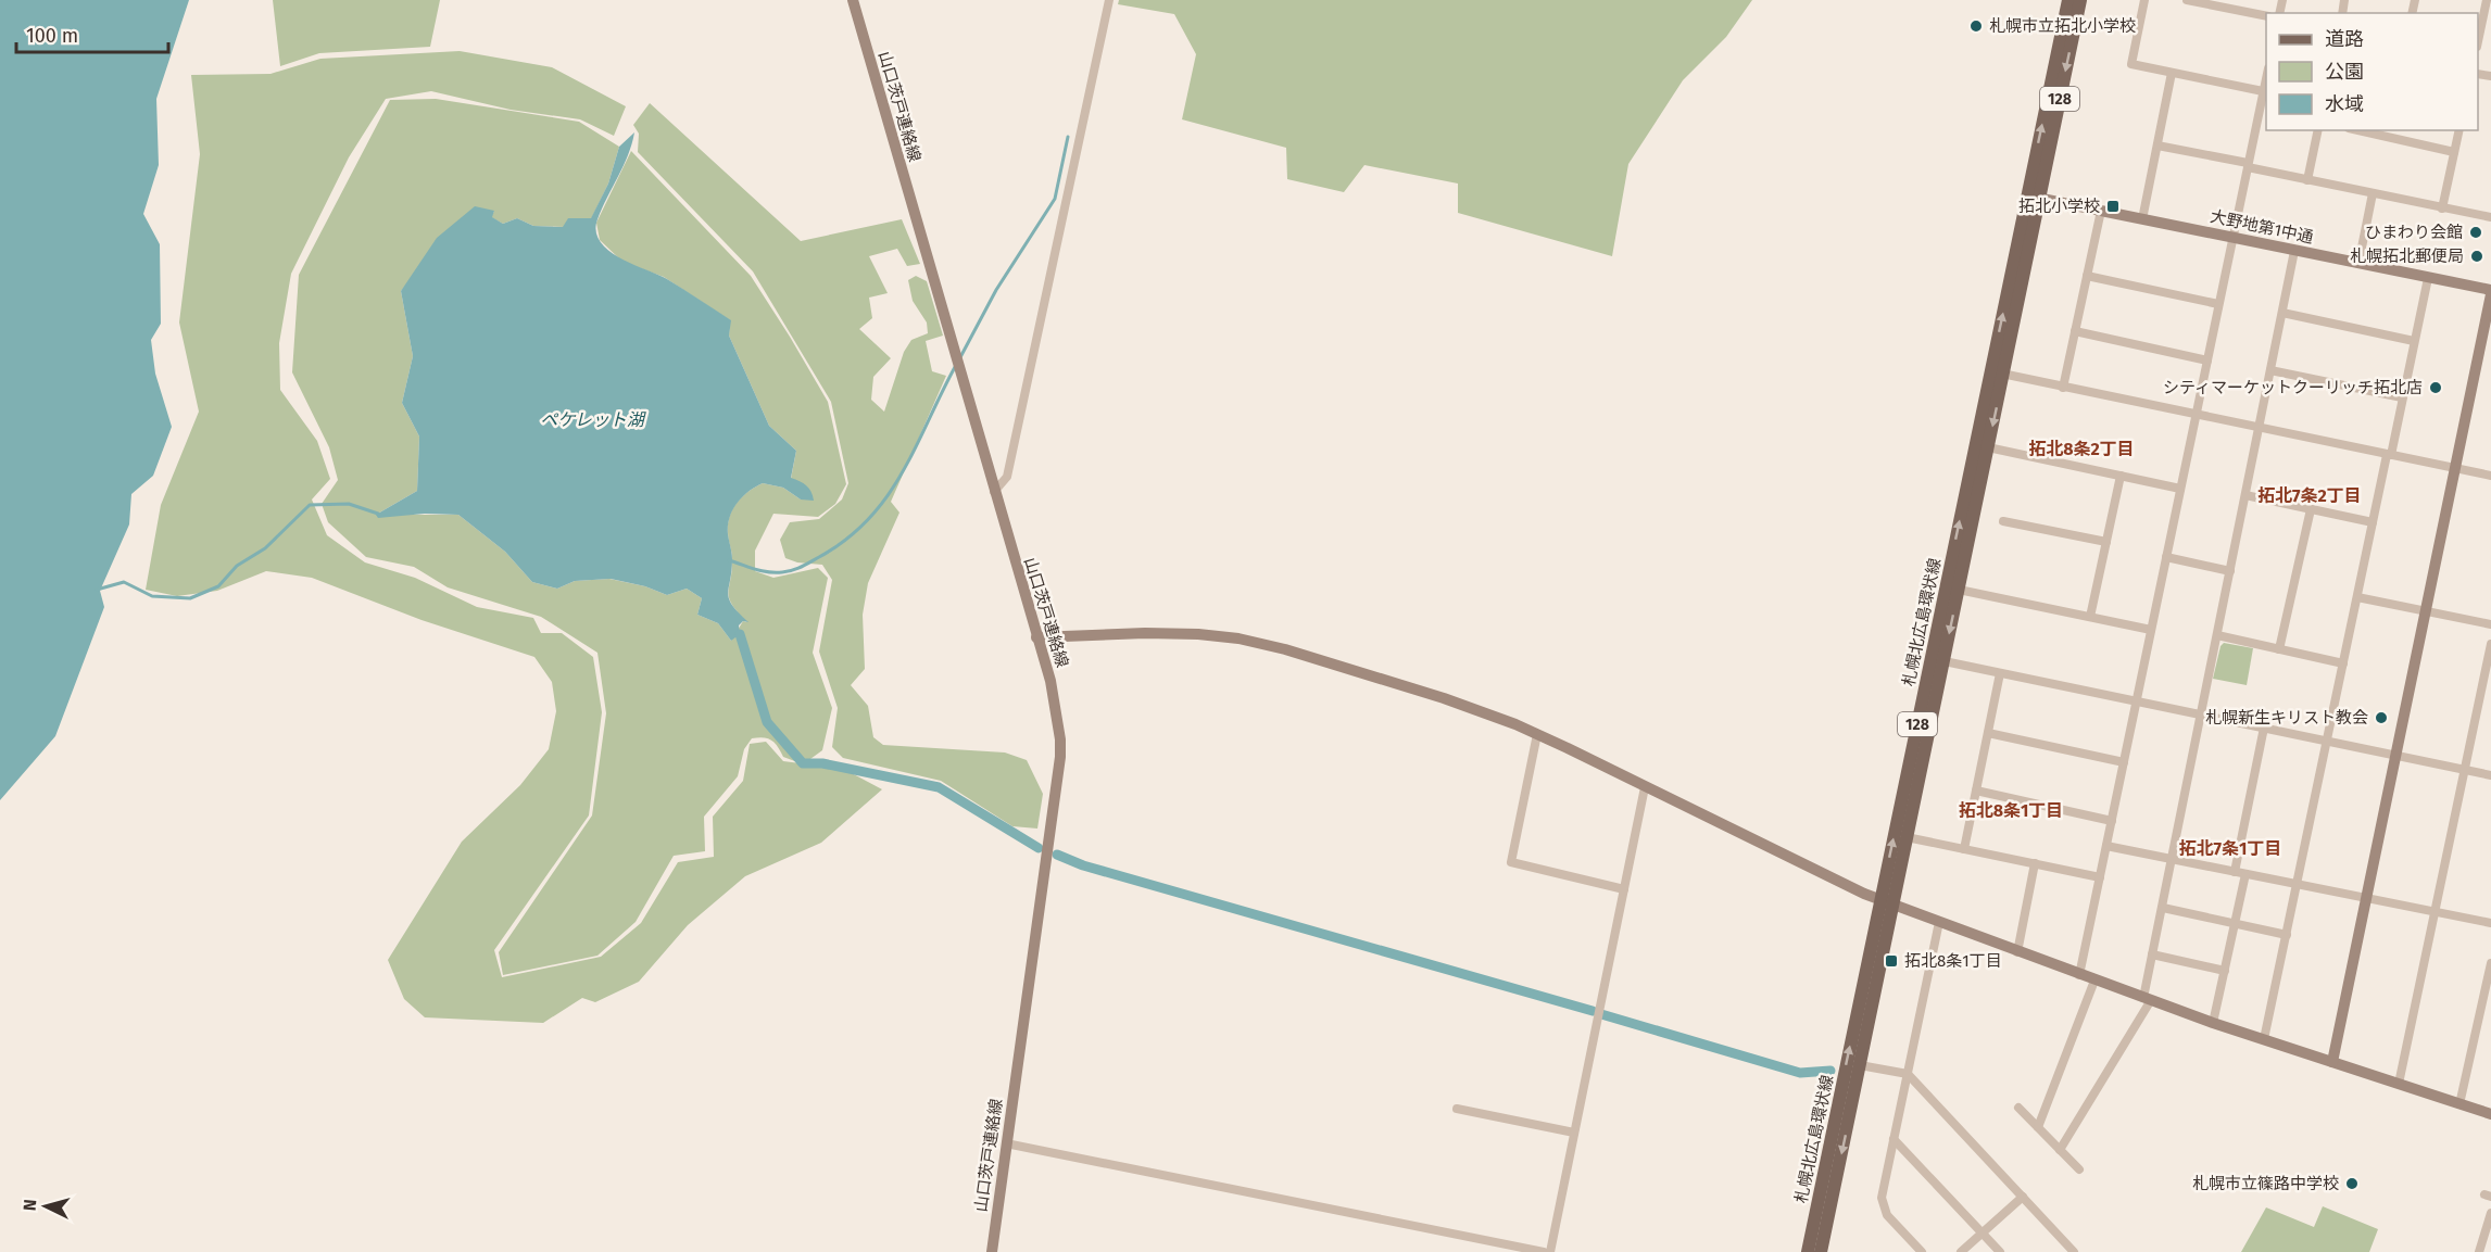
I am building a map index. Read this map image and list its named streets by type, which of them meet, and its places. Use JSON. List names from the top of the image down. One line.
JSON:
{"streets":{"main road":["128","札幌北広島環状線"],"street":["山口茨戸連絡線","大野地第1中通"]},"crossings":[["大野地第1中通","札幌北広島環状線"]],"districts":["拓北8条2丁目","拓北7条2丁目","拓北8条1丁目","拓北7条1丁目"],"water":["ペケレット湖"],"places":{"other":["札幌市立拓北小学校","ひまわり会館","札幌拓北郵便局","シティマーケットクーリッチ拓北店","札幌新生キリスト教会","札幌市立篠路中学校"],"transit":["拓北小学校","拓北8条1丁目"]},"legend":["道路","公園","水域"],"scale_bar":"100 m","north":"left"}
